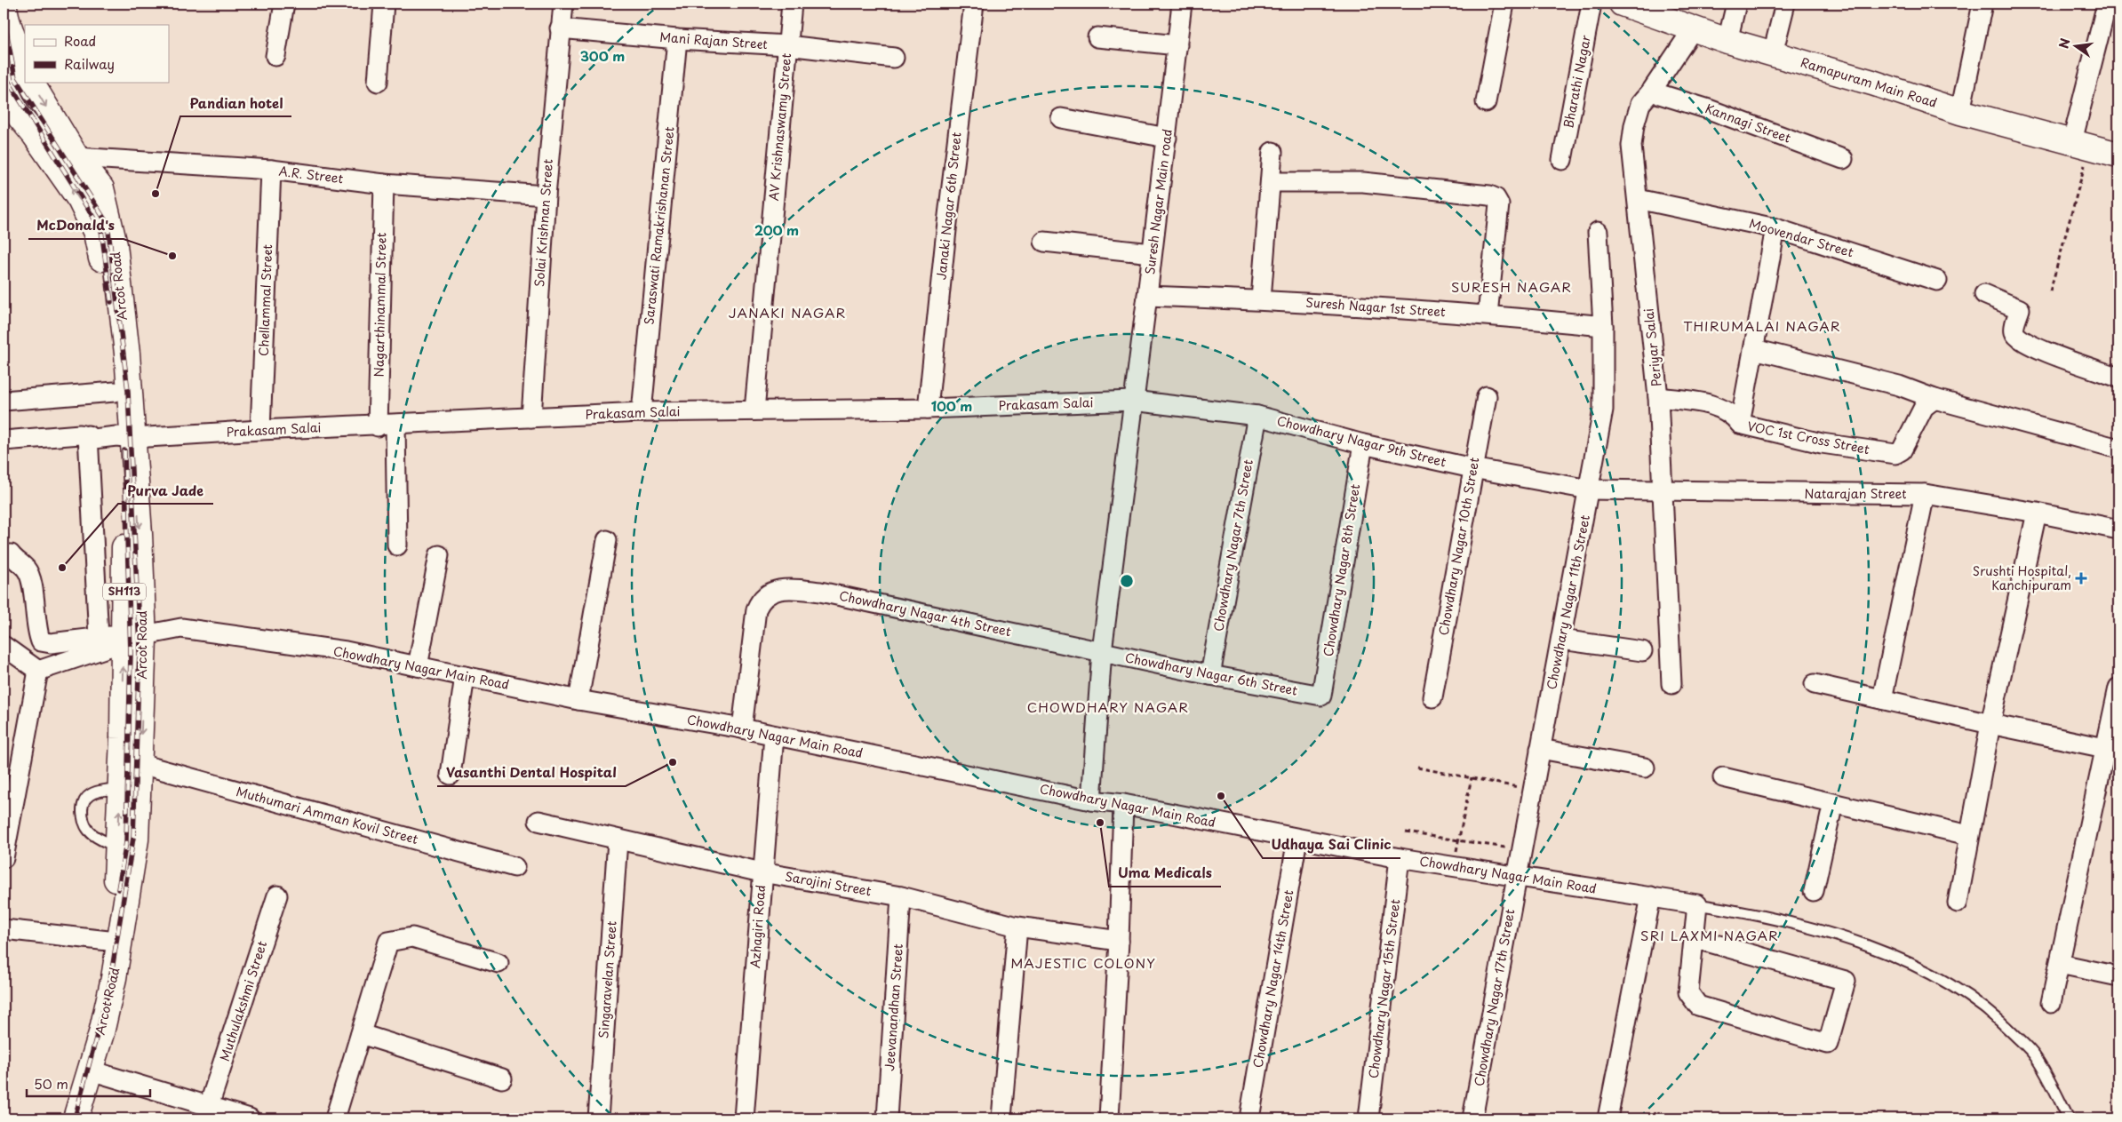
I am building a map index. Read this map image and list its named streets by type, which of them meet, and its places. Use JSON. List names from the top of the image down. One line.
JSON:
{"streets":{"main road":["Ramapuram Main Road","Arcot Road","SH113"],"street":["Mani Rajan Street","Bharathi Nagar","Kannagi Street","AV Krishnaswamy Street","A.R. Street","Suresh Nagar Main road","Janaki Nagar 6th Street","Solai Krishnan Street","Saraswati Ramakrishanan Street","Moovendar Street","Chellammal Street","Nagarthinammal Street","Suresh Nagar 1st Street","Periyar Salai","Prakasam Salai","VOC 1st Cross Street","Chowdhary Nagar 9th Street","Natarajan Street","Chowdhary Nagar 7th Street","Chowdhary Nagar 10th Street","Chowdhary Nagar 8th Street","Chowdhary Nagar 11th Street","Chowdhary Nagar 4th Street","Chowdhary Nagar Main Road","Chowdhary Nagar 6th Street","Muthumari Amman Kovil Street","Sarojini Street","Azhagiri Road","Chowdhary Nagar 14th Street","Singaravelan Street","Chowdhary Nagar 15th Street","Chowdhary Nagar 17th Street","Muthulakshmi Street","Jeevanandhan Street"]},"crossings":[["Mani Rajan Street","AV Krishnaswamy Street"],["Mani Rajan Street","Solai Krishnan Street"],["Mani Rajan Street","Saraswati Ramakrishanan Street"],["Ramapuram Main Road","Periyar Salai"],["Kannagi Street","Periyar Salai"],["AV Krishnaswamy Street","Prakasam Salai"],["A.R. Street","Solai Krishnan Street"],["A.R. Street","Arcot Road"],["A.R. Street","Chellammal Street"],["A.R. Street","Nagarthinammal Street"],["Suresh Nagar Main road","Suresh Nagar 1st Street"],["Suresh Nagar Main road","Prakasam Salai"],["Suresh Nagar Main road","Chowdhary Nagar 9th Street"],["Suresh Nagar Main road","Chowdhary Nagar 4th Street"],["Suresh Nagar Main road","Chowdhary Nagar Main Road"],["Suresh Nagar Main road","Chowdhary Nagar 6th Street"],["Janaki Nagar 6th Street","Prakasam Salai"],["Solai Krishnan Street","Prakasam Salai"],["Saraswati Ramakrishanan Street","Prakasam Salai"],["Moovendar Street","Periyar Salai"],["Arcot Road","Prakasam Salai"],["Arcot Road","Chowdhary Nagar Main Road"],["Arcot Road","Muthumari Amman Kovil Street"],["Chellammal Street","Prakasam Salai"],["Nagarthinammal Street","Prakasam Salai"],["Suresh Nagar 1st Street","Chowdhary Nagar 11th Street"],["Periyar Salai","VOC 1st Cross Street"],["Periyar Salai","Natarajan Street"],["Prakasam Salai","Chowdhary Nagar 9th Street"],["Chowdhary Nagar 9th Street","Natarajan Street"],["Chowdhary Nagar 9th Street","Chowdhary Nagar 7th Street"],["Chowdhary Nagar 9th Street","Chowdhary Nagar 10th Street"],["Chowdhary Nagar 9th Street","Chowdhary Nagar 8th Street"],["Chowdhary Nagar 9th Street","Chowdhary Nagar 11th Street"],["Natarajan Street","Chowdhary Nagar 11th Street"],["Chowdhary Nagar 7th Street","Chowdhary Nagar 6th Street"],["Chowdhary Nagar 8th Street","Chowdhary Nagar 6th Street"],["Chowdhary Nagar 11th Street","Chowdhary Nagar Main Road"],["Chowdhary Nagar 11th Street","Chowdhary Nagar 17th Street"],["Chowdhary Nagar 4th Street","Chowdhary Nagar Main Road"],["Chowdhary Nagar 4th Street","Chowdhary Nagar 6th Street"],["Chowdhary Nagar Main Road","Azhagiri Road"],["Chowdhary Nagar Main Road","Chowdhary Nagar 14th Street"],["Chowdhary Nagar Main Road","Chowdhary Nagar 15th Street"],["Chowdhary Nagar Main Road","Chowdhary Nagar 17th Street"],["Sarojini Street","Azhagiri Road"],["Sarojini Street","Singaravelan Street"],["Sarojini Street","Jeevanandhan Street"]],"districts":["SURESH NAGAR","JANAKI NAGAR","THIRUMALAI NAGAR","CHOWDHARY NAGAR","SRI LAXMI NAGAR","MAJESTIC COLONY"],"places":{"other":["Pandian hotel","McDonald's","Purva Jade","Vasanthi Dental Hospital","Udhaya Sai Clinic","Uma Medicals"],"health":["Srushti Hospital, Kanchipuram"]},"legend":["Road","Railway"],"scale_bar":"50 m","north":"left","rings":["300 m","200 m","100 m"]}
